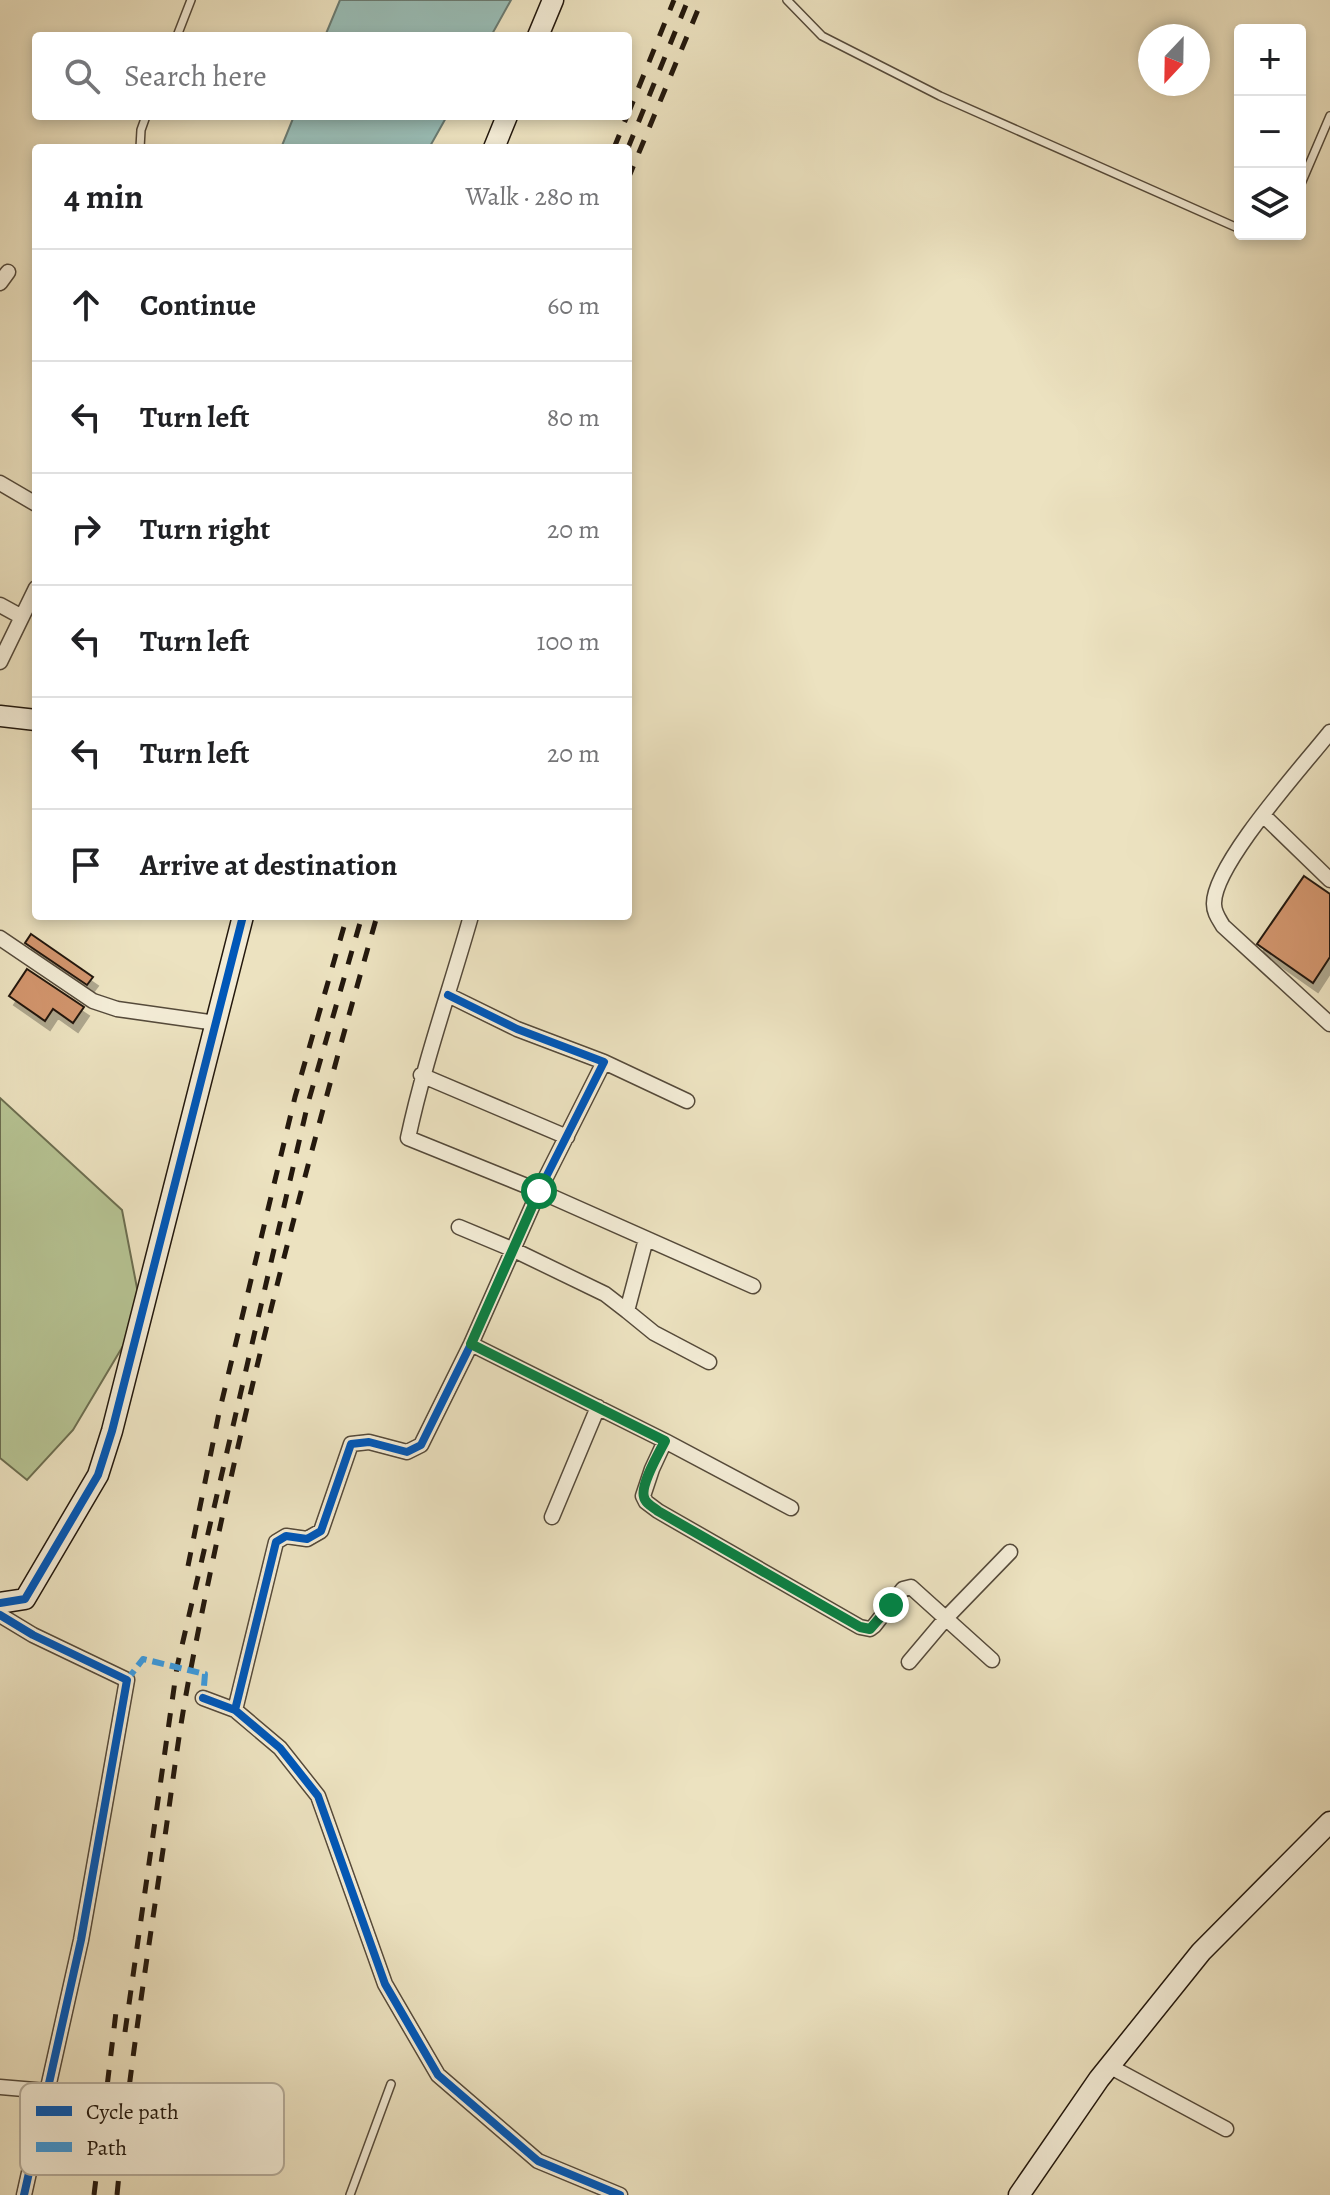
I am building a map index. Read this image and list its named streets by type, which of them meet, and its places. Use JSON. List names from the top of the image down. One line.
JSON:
{"legend":["Cycle path","Path"],"north":"bottom","page":{"map_buttons":["+","−"],"search":"Search here","heading":["4 min","Walk · 280 m"],"list":[["Continue","60 m"],["Turn left","80 m"],["Turn right","20 m"],["Turn left","100 m"],["Turn left","20 m"],"Arrive at destination"]}}
